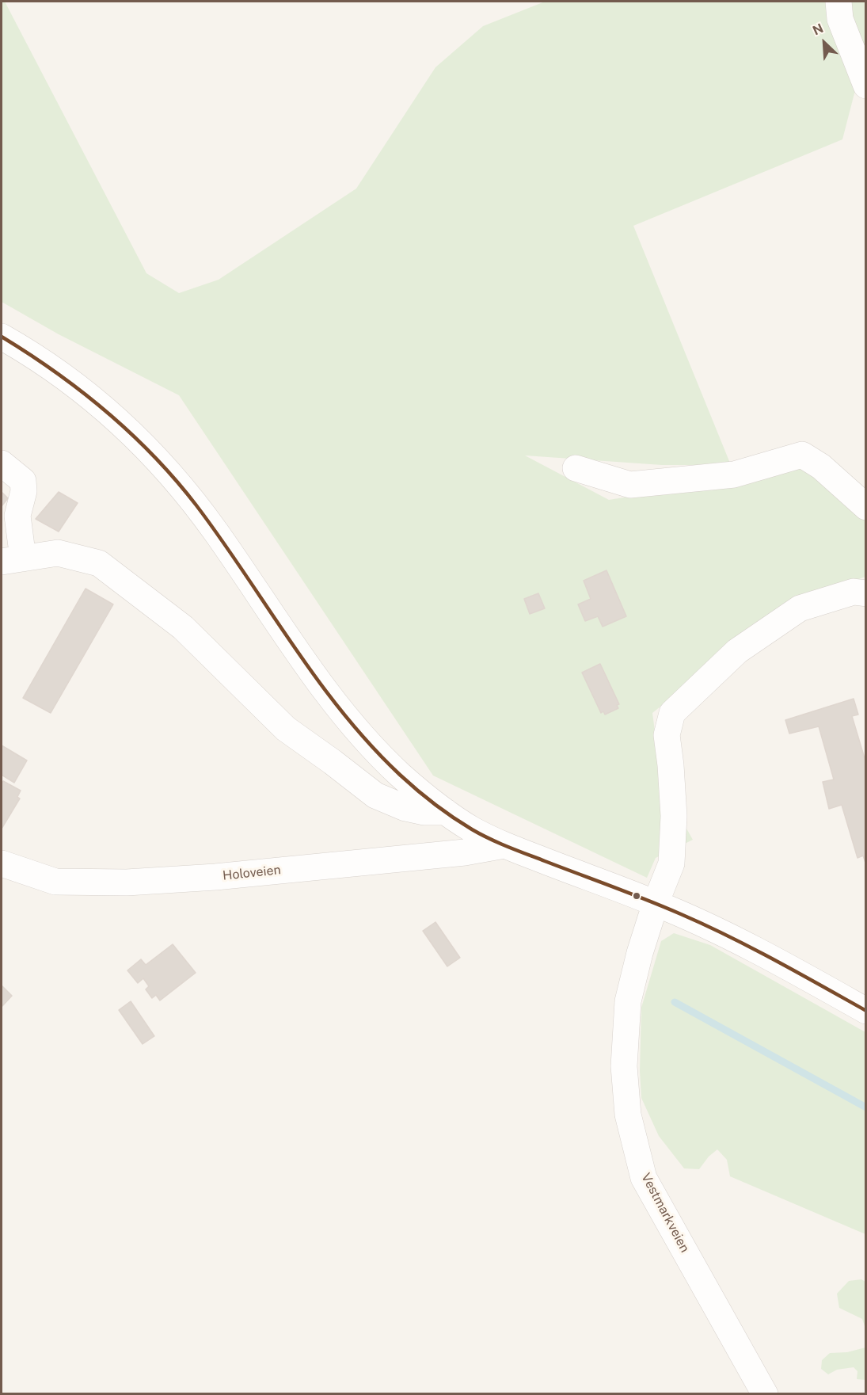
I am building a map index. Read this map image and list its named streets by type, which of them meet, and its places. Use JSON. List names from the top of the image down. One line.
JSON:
{"streets":{"street":["Holoveien","Vestmarkveien"]},"north":"top left"}
